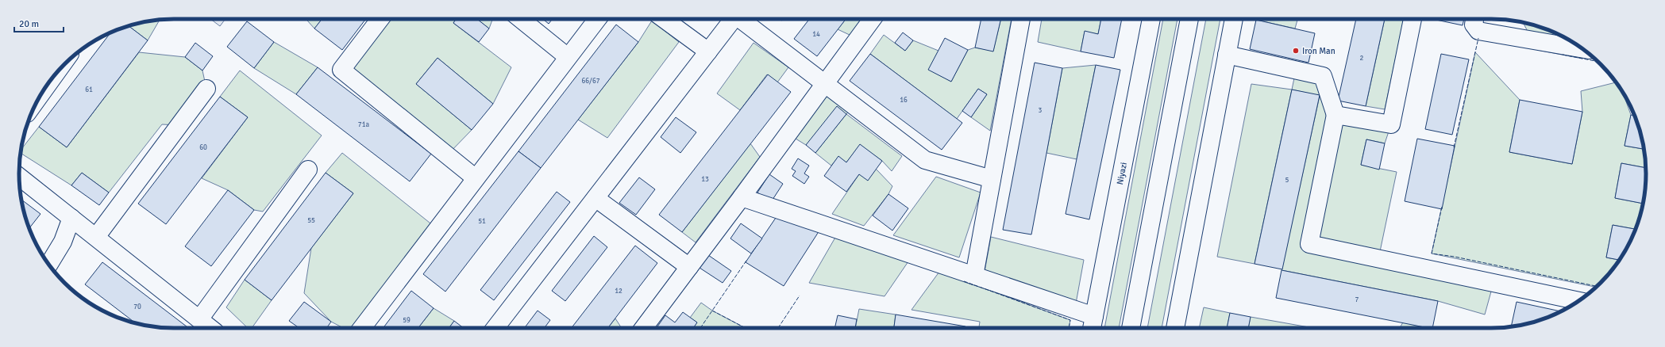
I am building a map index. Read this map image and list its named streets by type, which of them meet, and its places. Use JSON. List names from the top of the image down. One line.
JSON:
{"streets":{"main road":["Niyazi"]},"places":["Iron Man"],"house_numbers":["14","2","66/67","61","16","3","71a","60","13","5","55","51","12","7","70","59"],"scale_bar":"20 m"}
